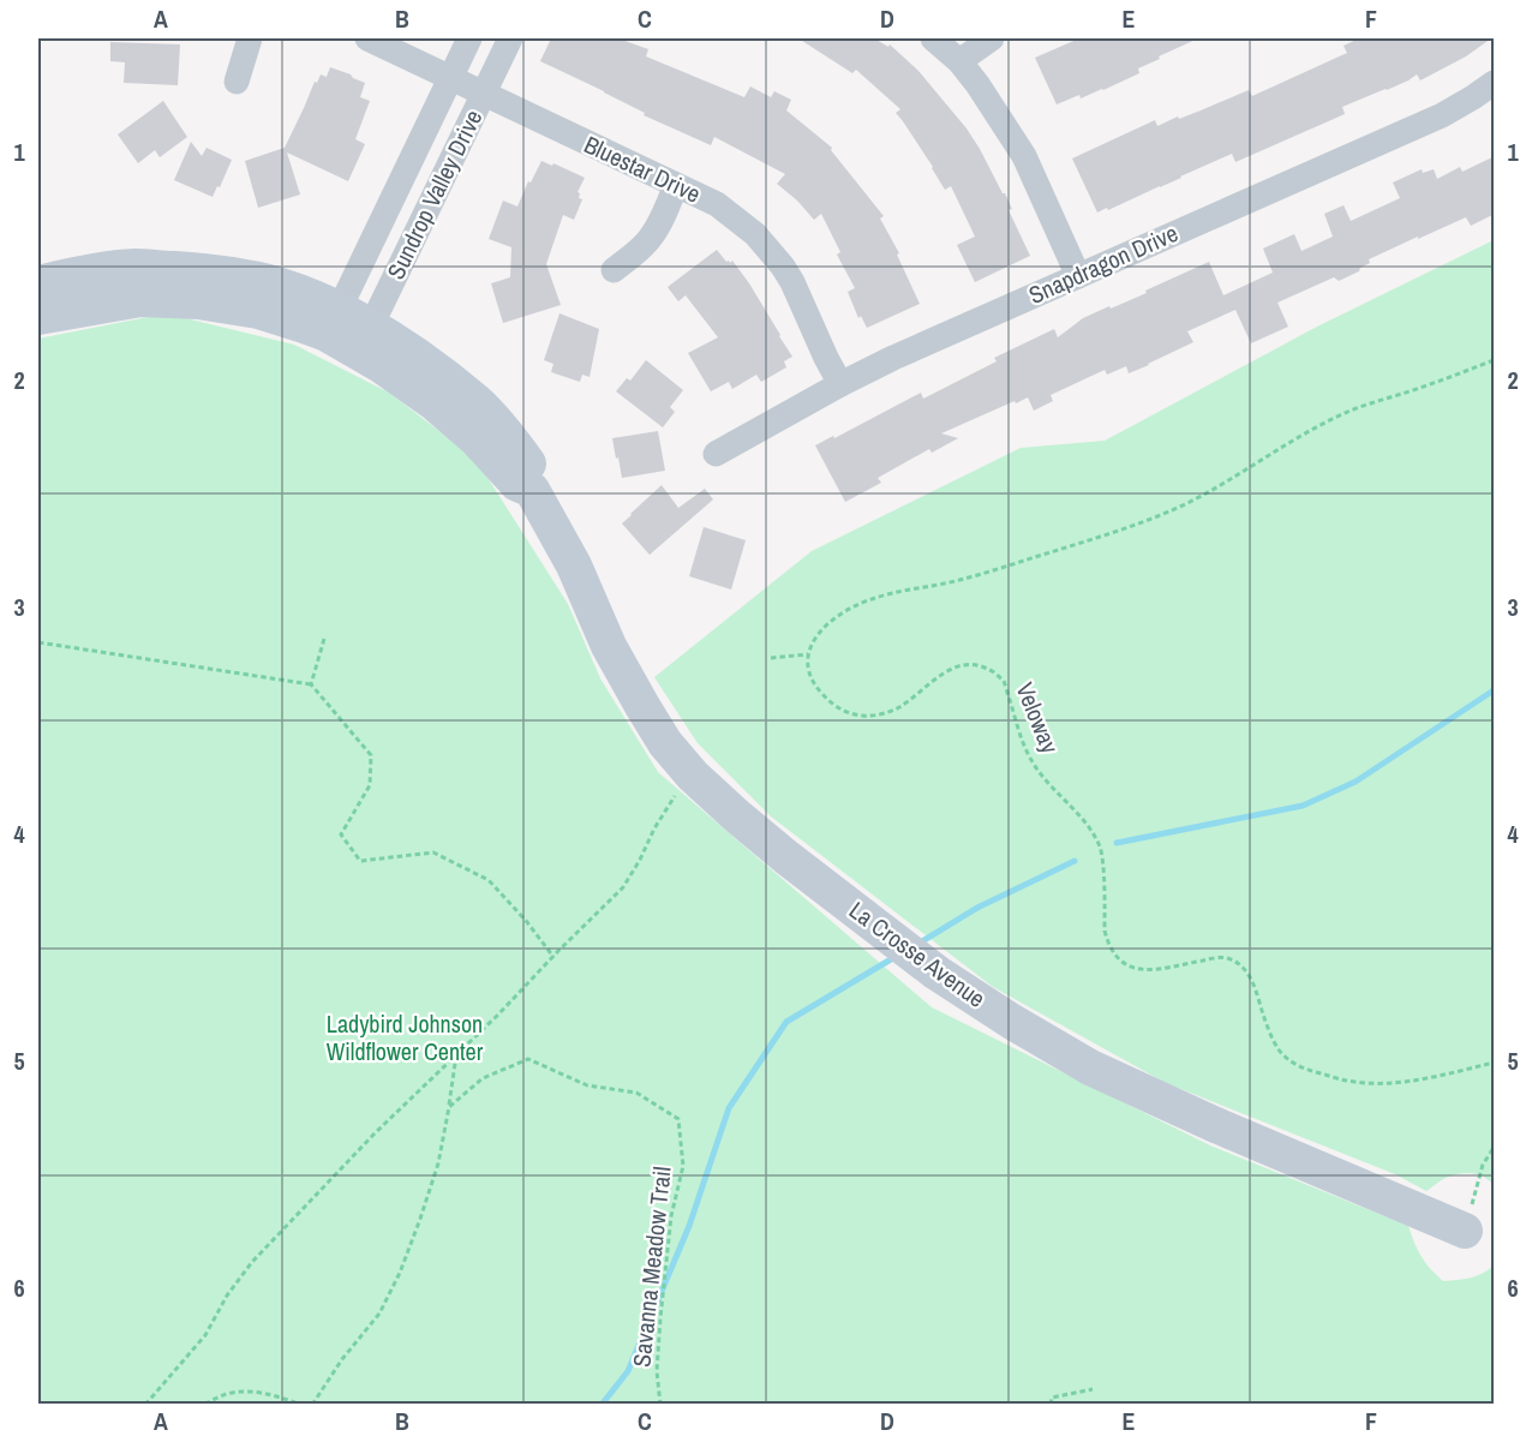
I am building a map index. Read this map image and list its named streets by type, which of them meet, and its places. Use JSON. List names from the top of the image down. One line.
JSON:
{"streets":{"street":["Bluestar Drive","Sundrop Valley Drive","Snapdragon Drive","La Crosse Avenue"],"path":["Veloway","Savanna Meadow Trail"]},"crossings":[["Bluestar Drive","Sundrop Valley Drive"],["Bluestar Drive","Snapdragon Drive"],["Sundrop Valley Drive","La Crosse Avenue"]],"parks":["Ladybird Johnson Wildflower Center"],"grid":{"columns":["A","B","C","D","E","F"],"rows":["1","2","3","4","5","6"]}}
